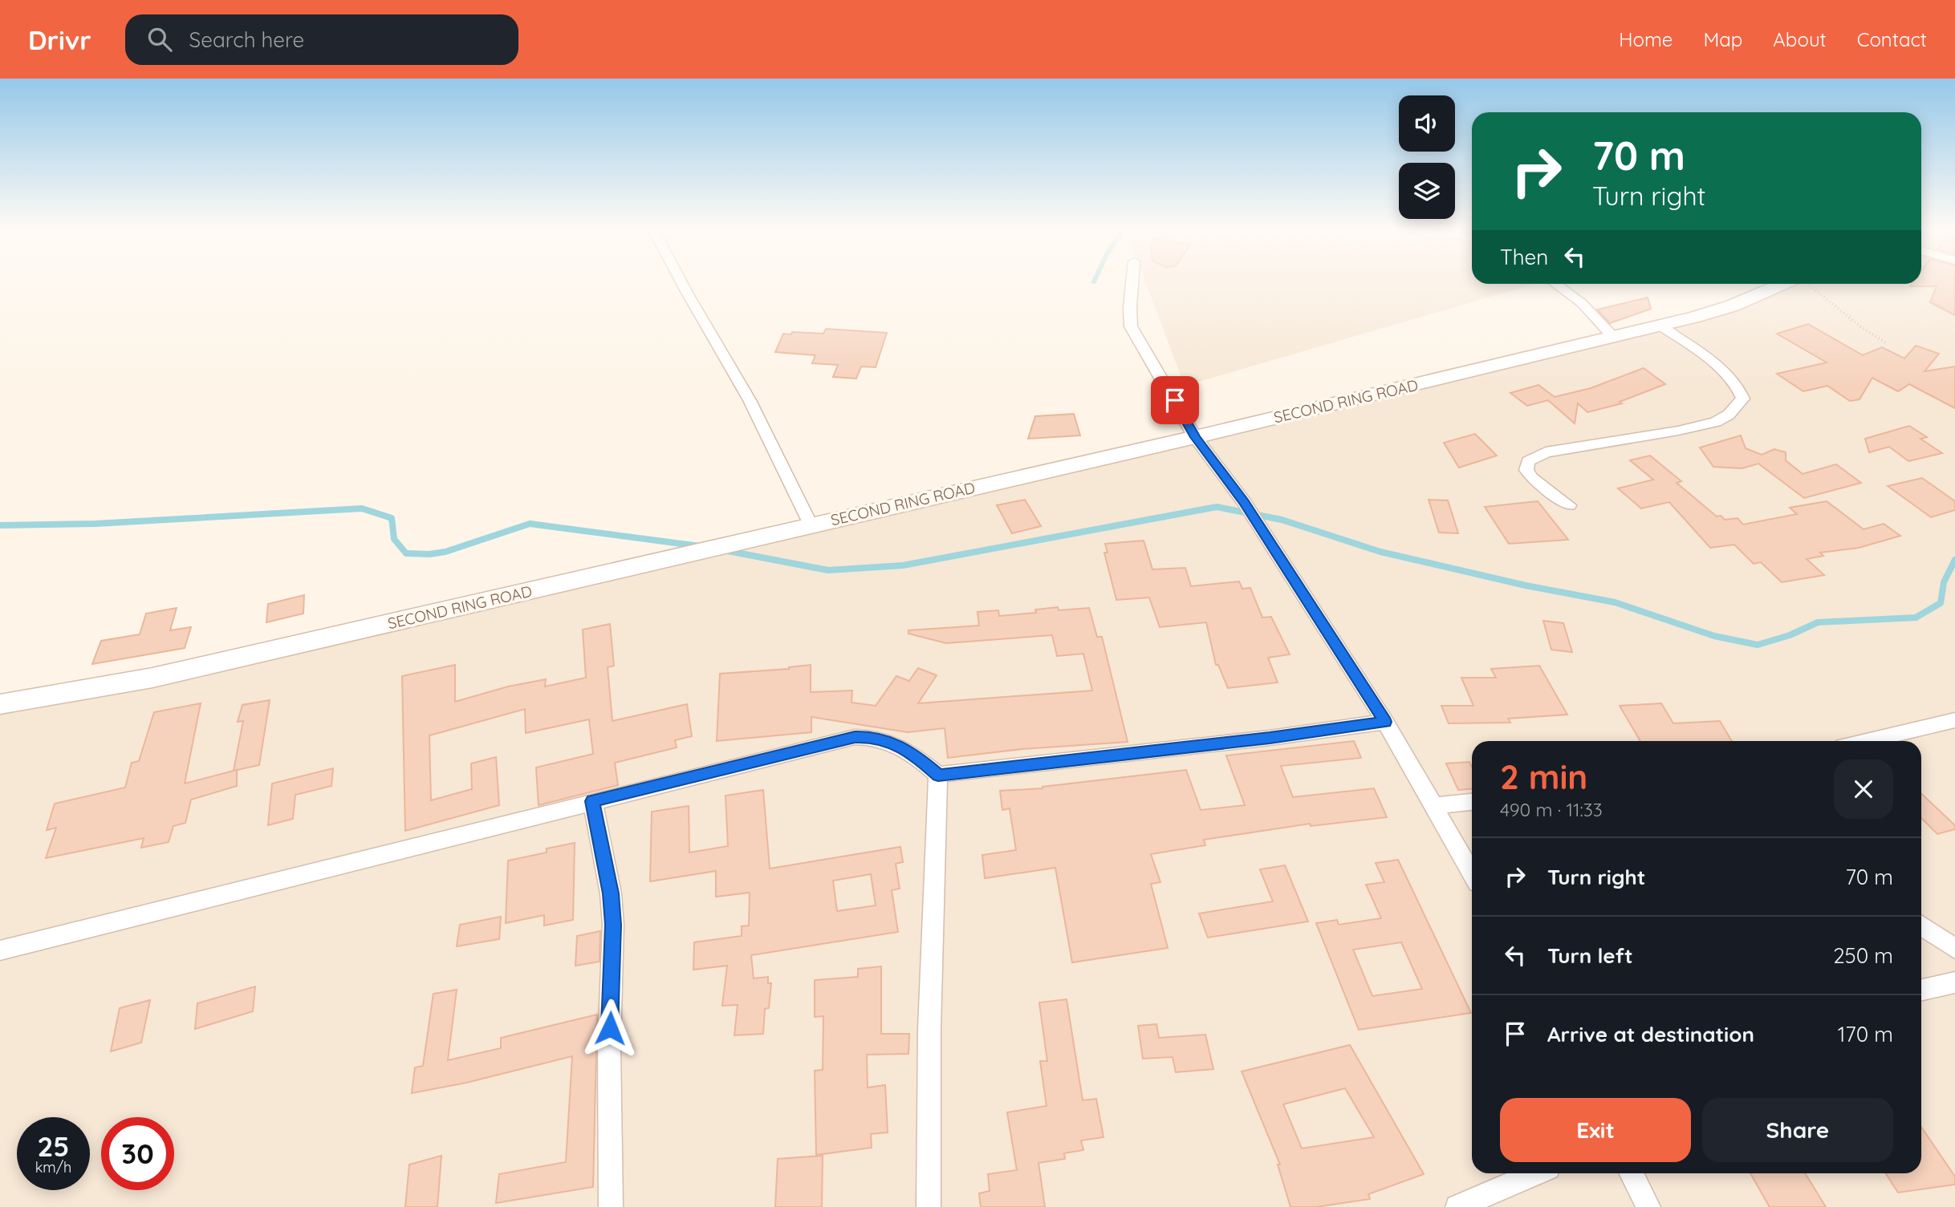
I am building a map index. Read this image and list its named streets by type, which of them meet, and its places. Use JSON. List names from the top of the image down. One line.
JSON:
{"streets":{"main road":["SECOND RING ROAD"]},"page":{"header":"Drivr","search":"Search here","nav":["Home","Map","About","Contact"],"turn":["70 m","Turn right"],"then":"Then","heading":["2 min","490 m · 11:33"],"list":[{"name":"Turn right","value":"70 m"},{"name":"Turn left","value":"250 m"},{"name":"Arrive at destination","value":"170 m"}],"buttons":["Exit","Share"],"speed":"25 km/h","limit":"30"}}
